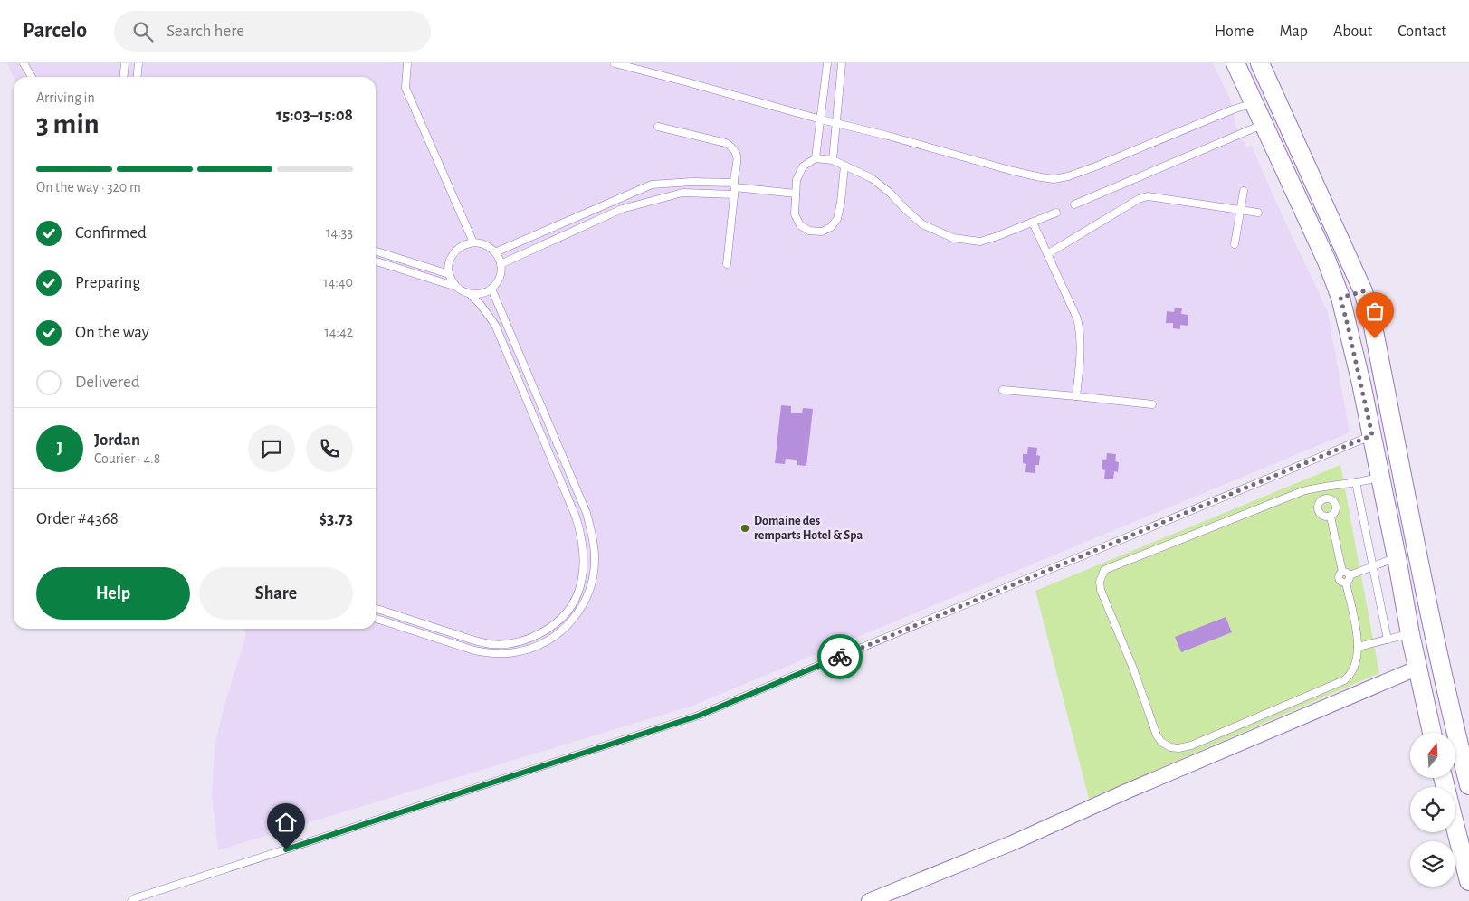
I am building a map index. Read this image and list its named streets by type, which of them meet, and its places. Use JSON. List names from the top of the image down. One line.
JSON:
{"places":["Domaine des remparts Hotel & Spa"],"north":"top","page":{"header":"Parcelo","search":"Search here","nav":["Home","Map","About","Contact"],"heading":["3 min","Arriving in","15:03–15:08"],"panel":["Jordan","Courier · 4.8","Order #4368","$3.73"],"bar":"On the way · 320 m","list":[["Confirmed","14:33"],["Preparing","14:40"],["On the way","14:42"],"Delivered"],"round":"J","buttons":["Help","Share"]}}
